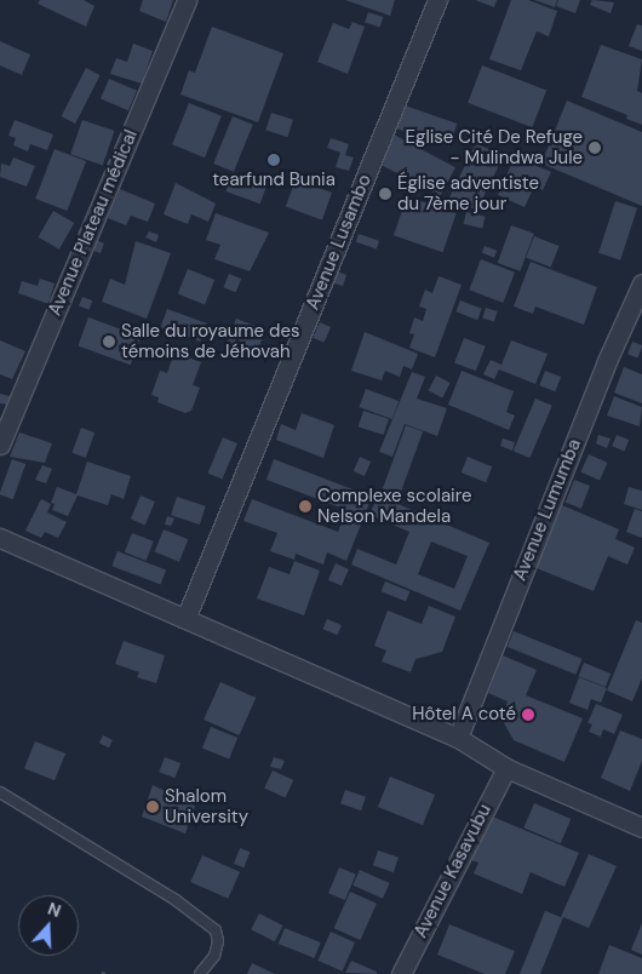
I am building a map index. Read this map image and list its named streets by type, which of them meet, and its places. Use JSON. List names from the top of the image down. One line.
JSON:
{"streets":{"street":["Avenue Plateau médical","Avenue Lusambo","Avenue Lumumba","Avenue Kasavubu"]},"places":["Eglise Cité De Refuge - Mulindwa Jule","tearfund Bunia","Église adventiste du 7ème jour","Salle du royaume des témoins de Jéhovah","Complexe scolaire Nelson Mandela","Hôtel A coté","Shalom University"],"north":"top"}
